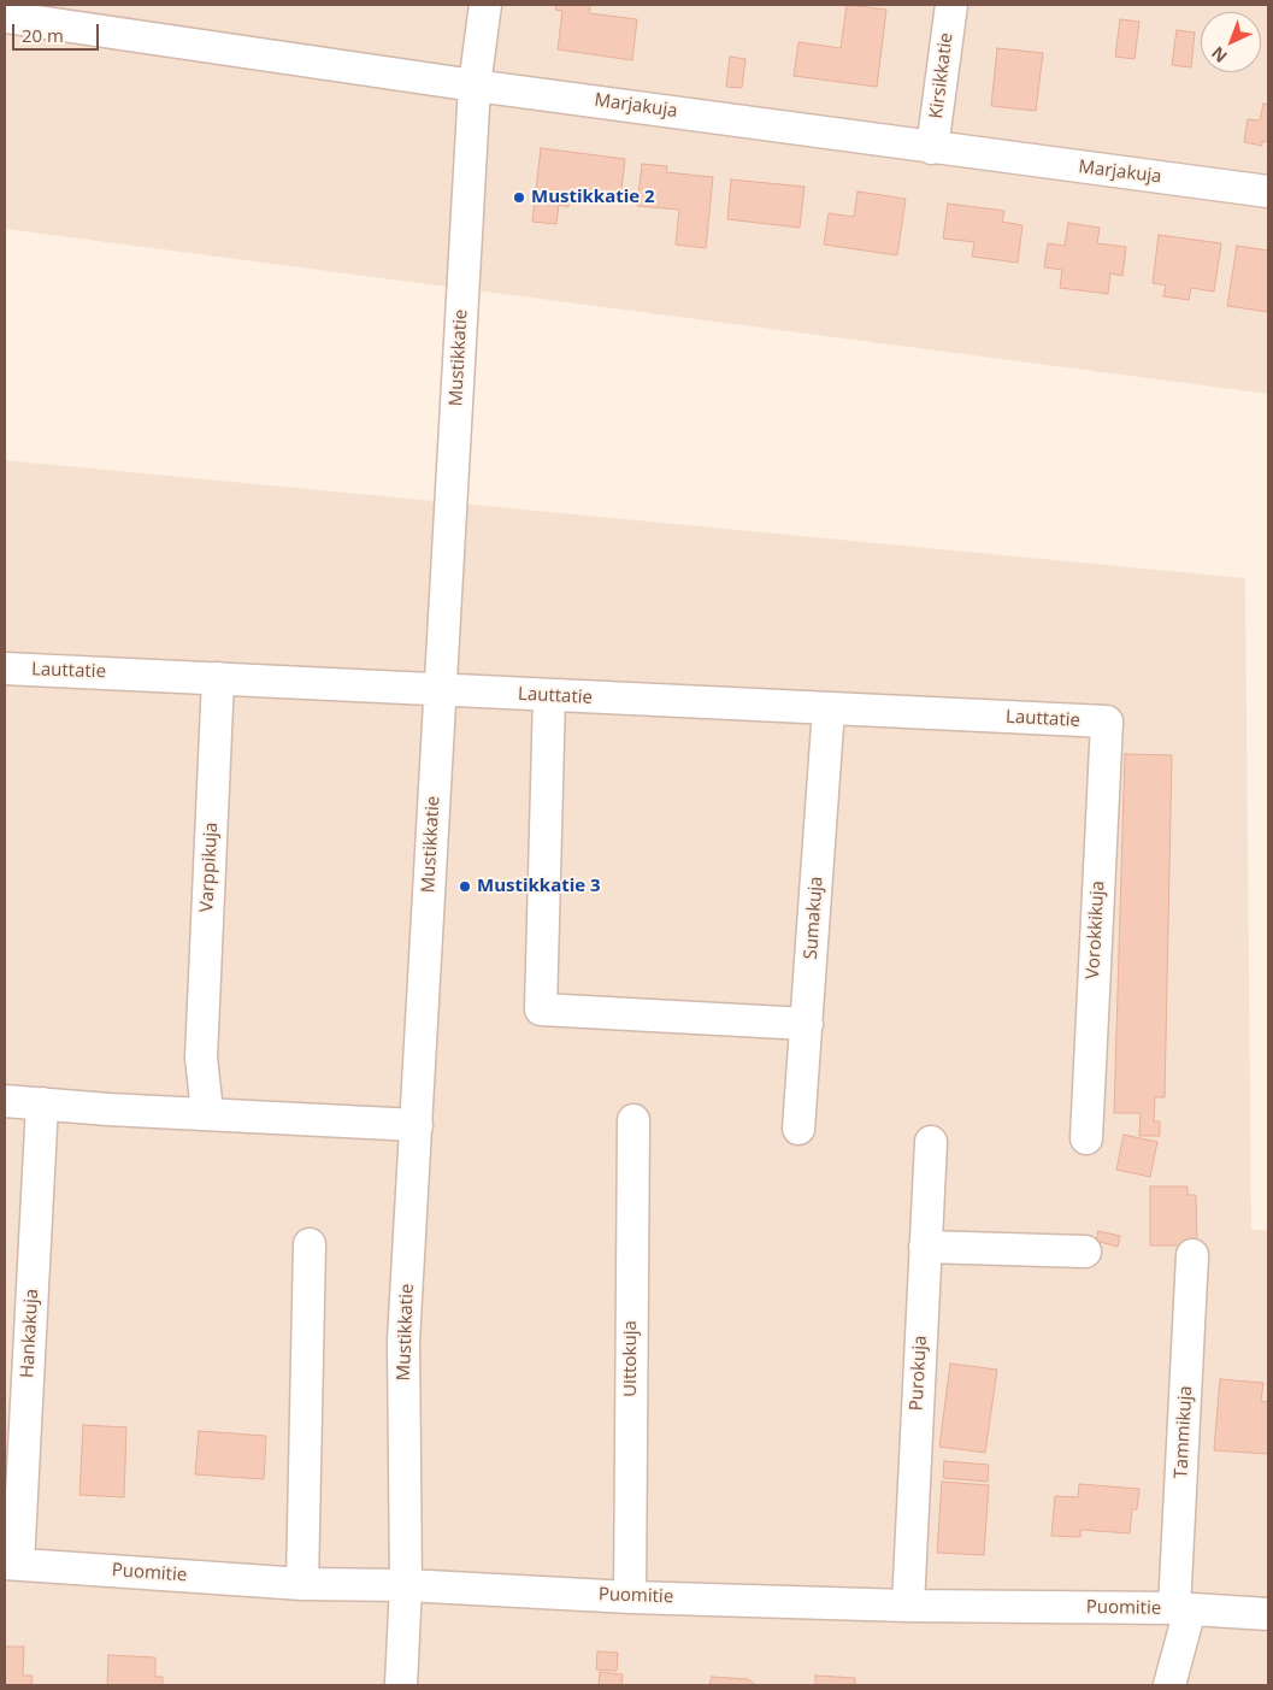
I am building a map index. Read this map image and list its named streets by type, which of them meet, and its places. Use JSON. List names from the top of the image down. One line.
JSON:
{"streets":{"street":["Kirsikkatie","Marjakuja","Mustikkatie","Lauttatie","Varppikuja","Sumakuja","Vorokkikuja","Hankakuja","Uittokuja","Purokuja","Tammikuja","Puomitie"]},"crossings":[["Kirsikkatie","Marjakuja"],["Marjakuja","Mustikkatie"],["Mustikkatie","Lauttatie"],["Mustikkatie","Puomitie"],["Lauttatie","Varppikuja"],["Lauttatie","Sumakuja"],["Lauttatie","Vorokkikuja"],["Hankakuja","Puomitie"],["Uittokuja","Puomitie"],["Purokuja","Puomitie"],["Tammikuja","Puomitie"]],"places":["Mustikkatie 2","Mustikkatie 3"],"scale_bar":"20 m","north":"bottom left"}
